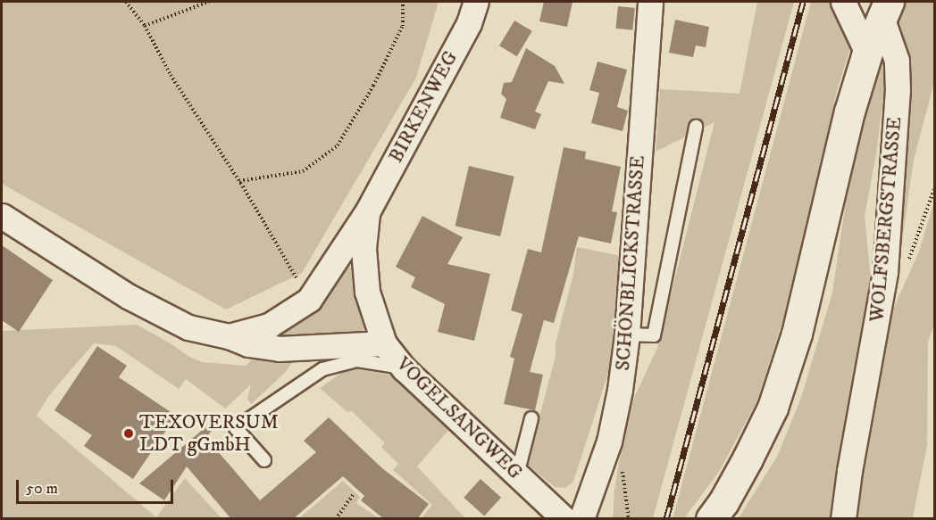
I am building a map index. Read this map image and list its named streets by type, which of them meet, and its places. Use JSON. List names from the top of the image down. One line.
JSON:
{"streets":{"street":["BIRKENWEG","WOLFSBERGSTRASSE","SCHÖNBLICKSTRASSE","VOGELSANGWEG"]},"crossings":[["BIRKENWEG","VOGELSANGWEG"]],"places":["TEXOVERSUM LDT gGmbH"],"scale_bar":"50 m"}
